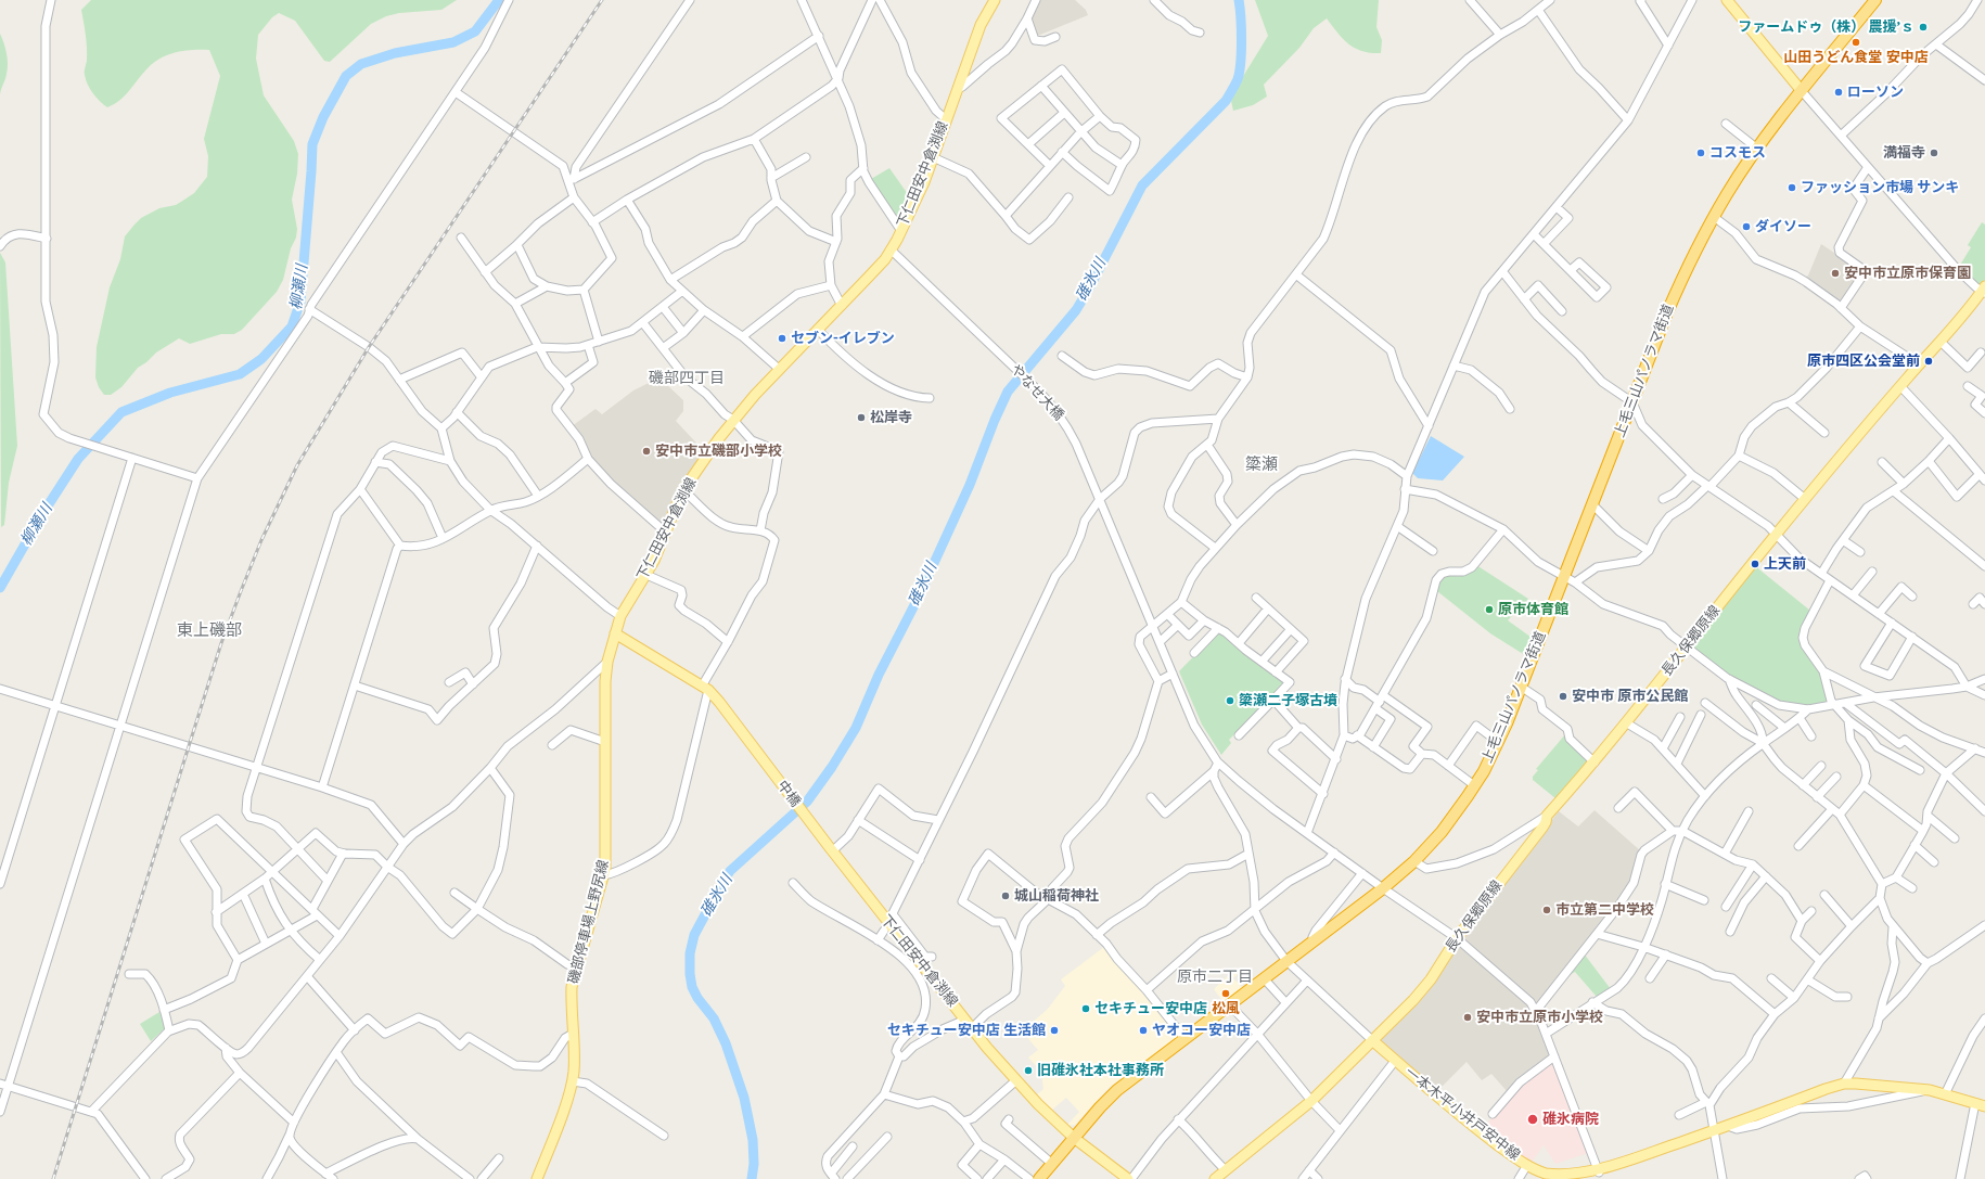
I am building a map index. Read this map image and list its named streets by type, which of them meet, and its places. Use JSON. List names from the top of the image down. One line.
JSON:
{"streets":{"highway":["上毛三山パノラマ街道"],"main road":["下仁田安中倉渕線","長久保郷原線","中橋","磯部停車場上野尻線","一本木平小井戸安中線"],"street":["やなせ大橋"]},"crossings":[["下仁田安中倉渕線","上毛三山パノラマ街道"],["下仁田安中倉渕線","やなせ大橋"],["下仁田安中倉渕線","中橋"],["下仁田安中倉渕線","磯部停車場上野尻線"],["上毛三山パノラマ街道","やなせ大橋"],["やなせ大橋","長久保郷原線"],["やなせ大橋","一本木平小井戸安中線"],["長久保郷原線","一本木平小井戸安中線"]],"districts":["磯部四丁目","簗瀬","東上磯部","原市二丁目"],"water":["碓氷川","柳瀬川"],"places":["ファームドゥ（株） 農援’ｓ","山田うどん食堂 安中店","ローソン","コスモス","満福寺","ファッション市場 サンキ","ダイソー","安中市立原市保育園","セブン-イレブン","原市四区公会堂前","松岸寺","安中市立磯部小学校","上天前","原市体育館","安中市 原市公民館","簗瀬二子塚古墳","城山稲荷神社","市立第二中学校","松風","セキチュー安中店","安中市立原市小学校","セキチュー安中店 生活館","ヤオコー安中店","旧碓氷社本社事務所","碓氷病院"]}
